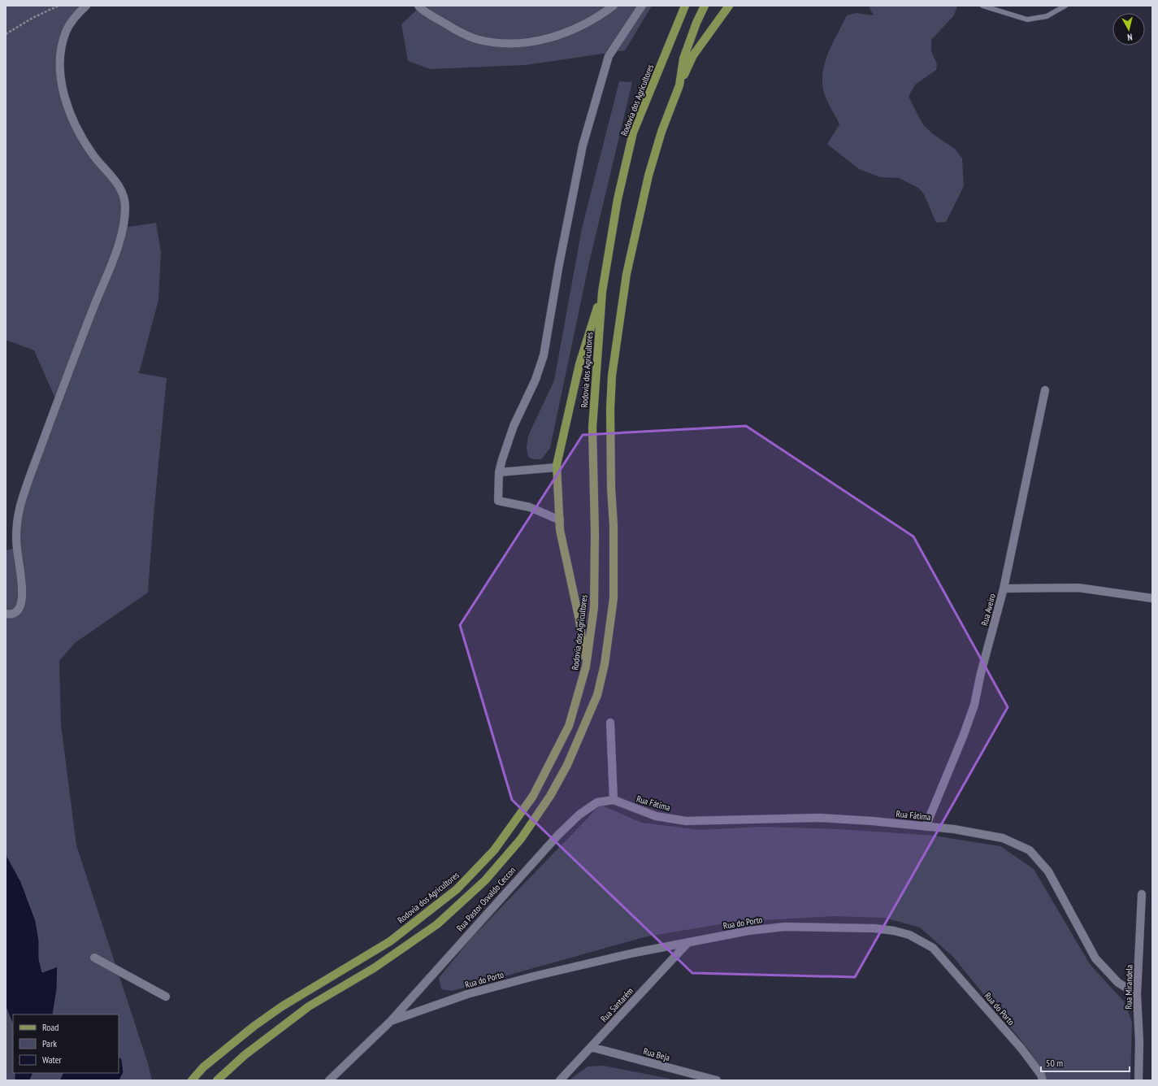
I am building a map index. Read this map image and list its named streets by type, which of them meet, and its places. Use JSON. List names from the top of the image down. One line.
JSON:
{"streets":{"main road":["Rodovia dos Agricultores"],"street":["Rua Aveiro","Rua Fátima","Rua Pastor Osvaldo Ceccon","Rua do Porto","Rua Mirandela","Rua Santarém","Rua Beja"]},"crossings":[["Rua Aveiro","Rua Fátima"],["Rua Fátima","Rua Pastor Osvaldo Ceccon"],["Rua Fátima","Rua Mirandela"],["Rua Pastor Osvaldo Ceccon","Rua do Porto"],["Rua do Porto","Rua Santarém"],["Rua Santarém","Rua Beja"]],"legend":["Road","Park","Water"],"scale_bar":"50 m","north":"bottom"}
